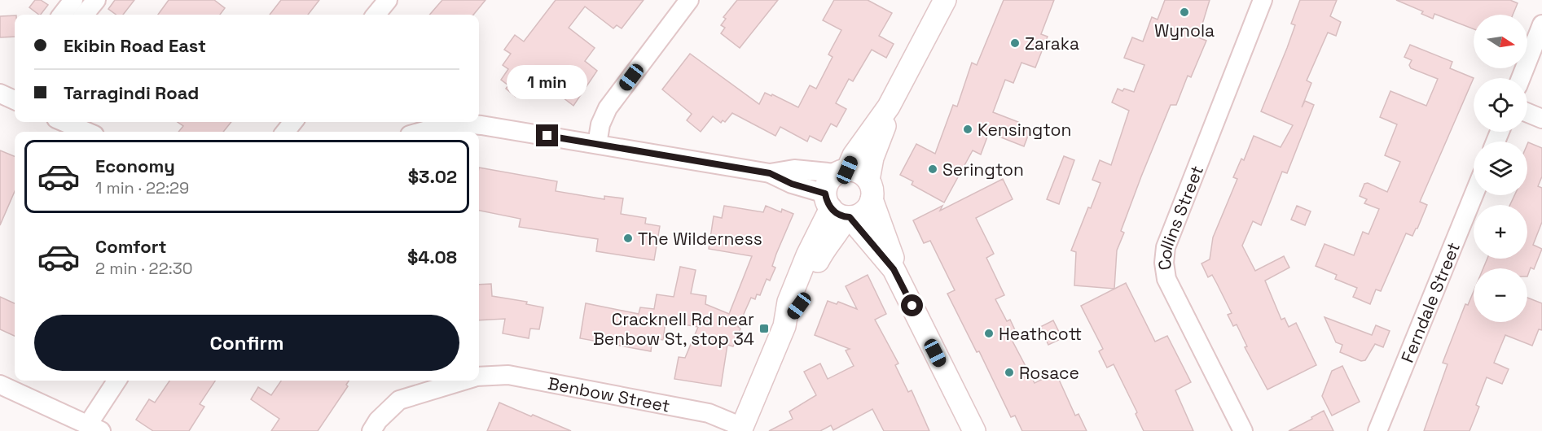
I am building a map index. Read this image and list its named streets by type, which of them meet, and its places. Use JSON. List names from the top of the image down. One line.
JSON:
{"streets":{"street":["Collins Street","Ferndale Street","Benbow Street"]},"places":{"other":["Wynola","Zaraka","Kensington","Serington","The Wilderness","Heathcott","Rosace"],"transit":["Cracknell Rd near Benbow St, stop 34"]},"north":"right","page":{"map_buttons":["+","−"],"banner":["Ekibin Road East","Tarragindi Road"],"bubble":"1 min","list":[{"name":"Economy","note":"1 min · 22:29","value":"$3.02"},{"name":"Comfort","note":"2 min · 22:30","value":"$4.08"}],"buttons":"Confirm"}}
